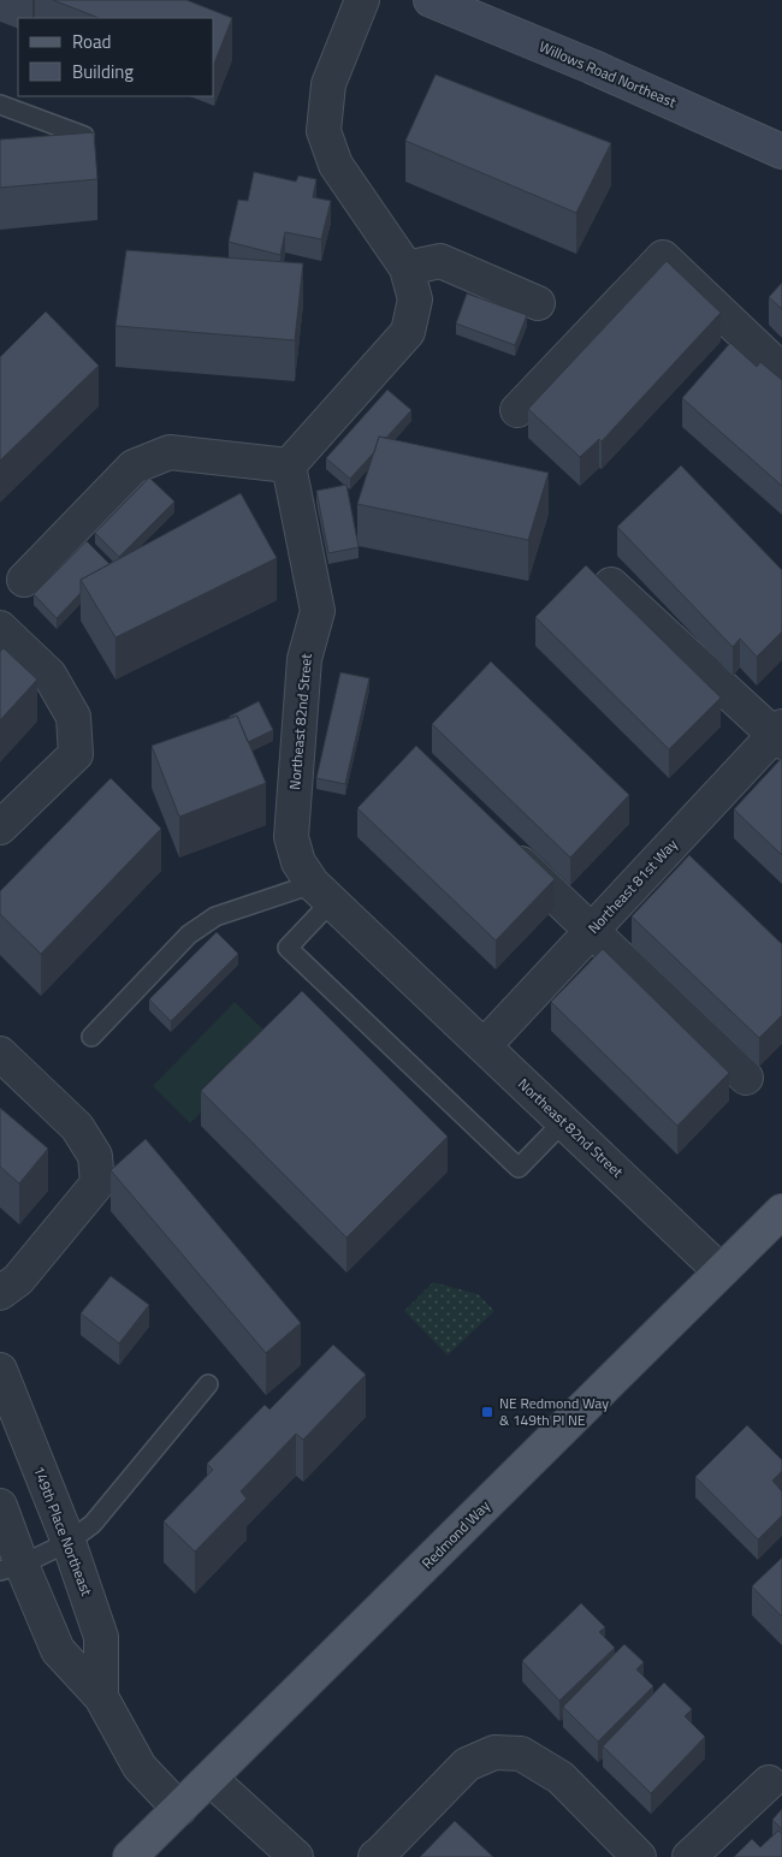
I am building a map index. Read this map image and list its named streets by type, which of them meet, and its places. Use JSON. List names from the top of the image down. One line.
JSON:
{"streets":{"main road":["Redmond Way"],"street":["Willows Road Northeast","Northeast 82nd Street","Northeast 81st Way","149th Place Northeast"]},"crossings":[["Northeast 82nd Street","Northeast 81st Way"],["Northeast 82nd Street","Redmond Way"],["149th Place Northeast","Redmond Way"]],"places":{"transit":["NE Redmond Way & 149th Pl NE"]},"legend":["Road","Building"]}
